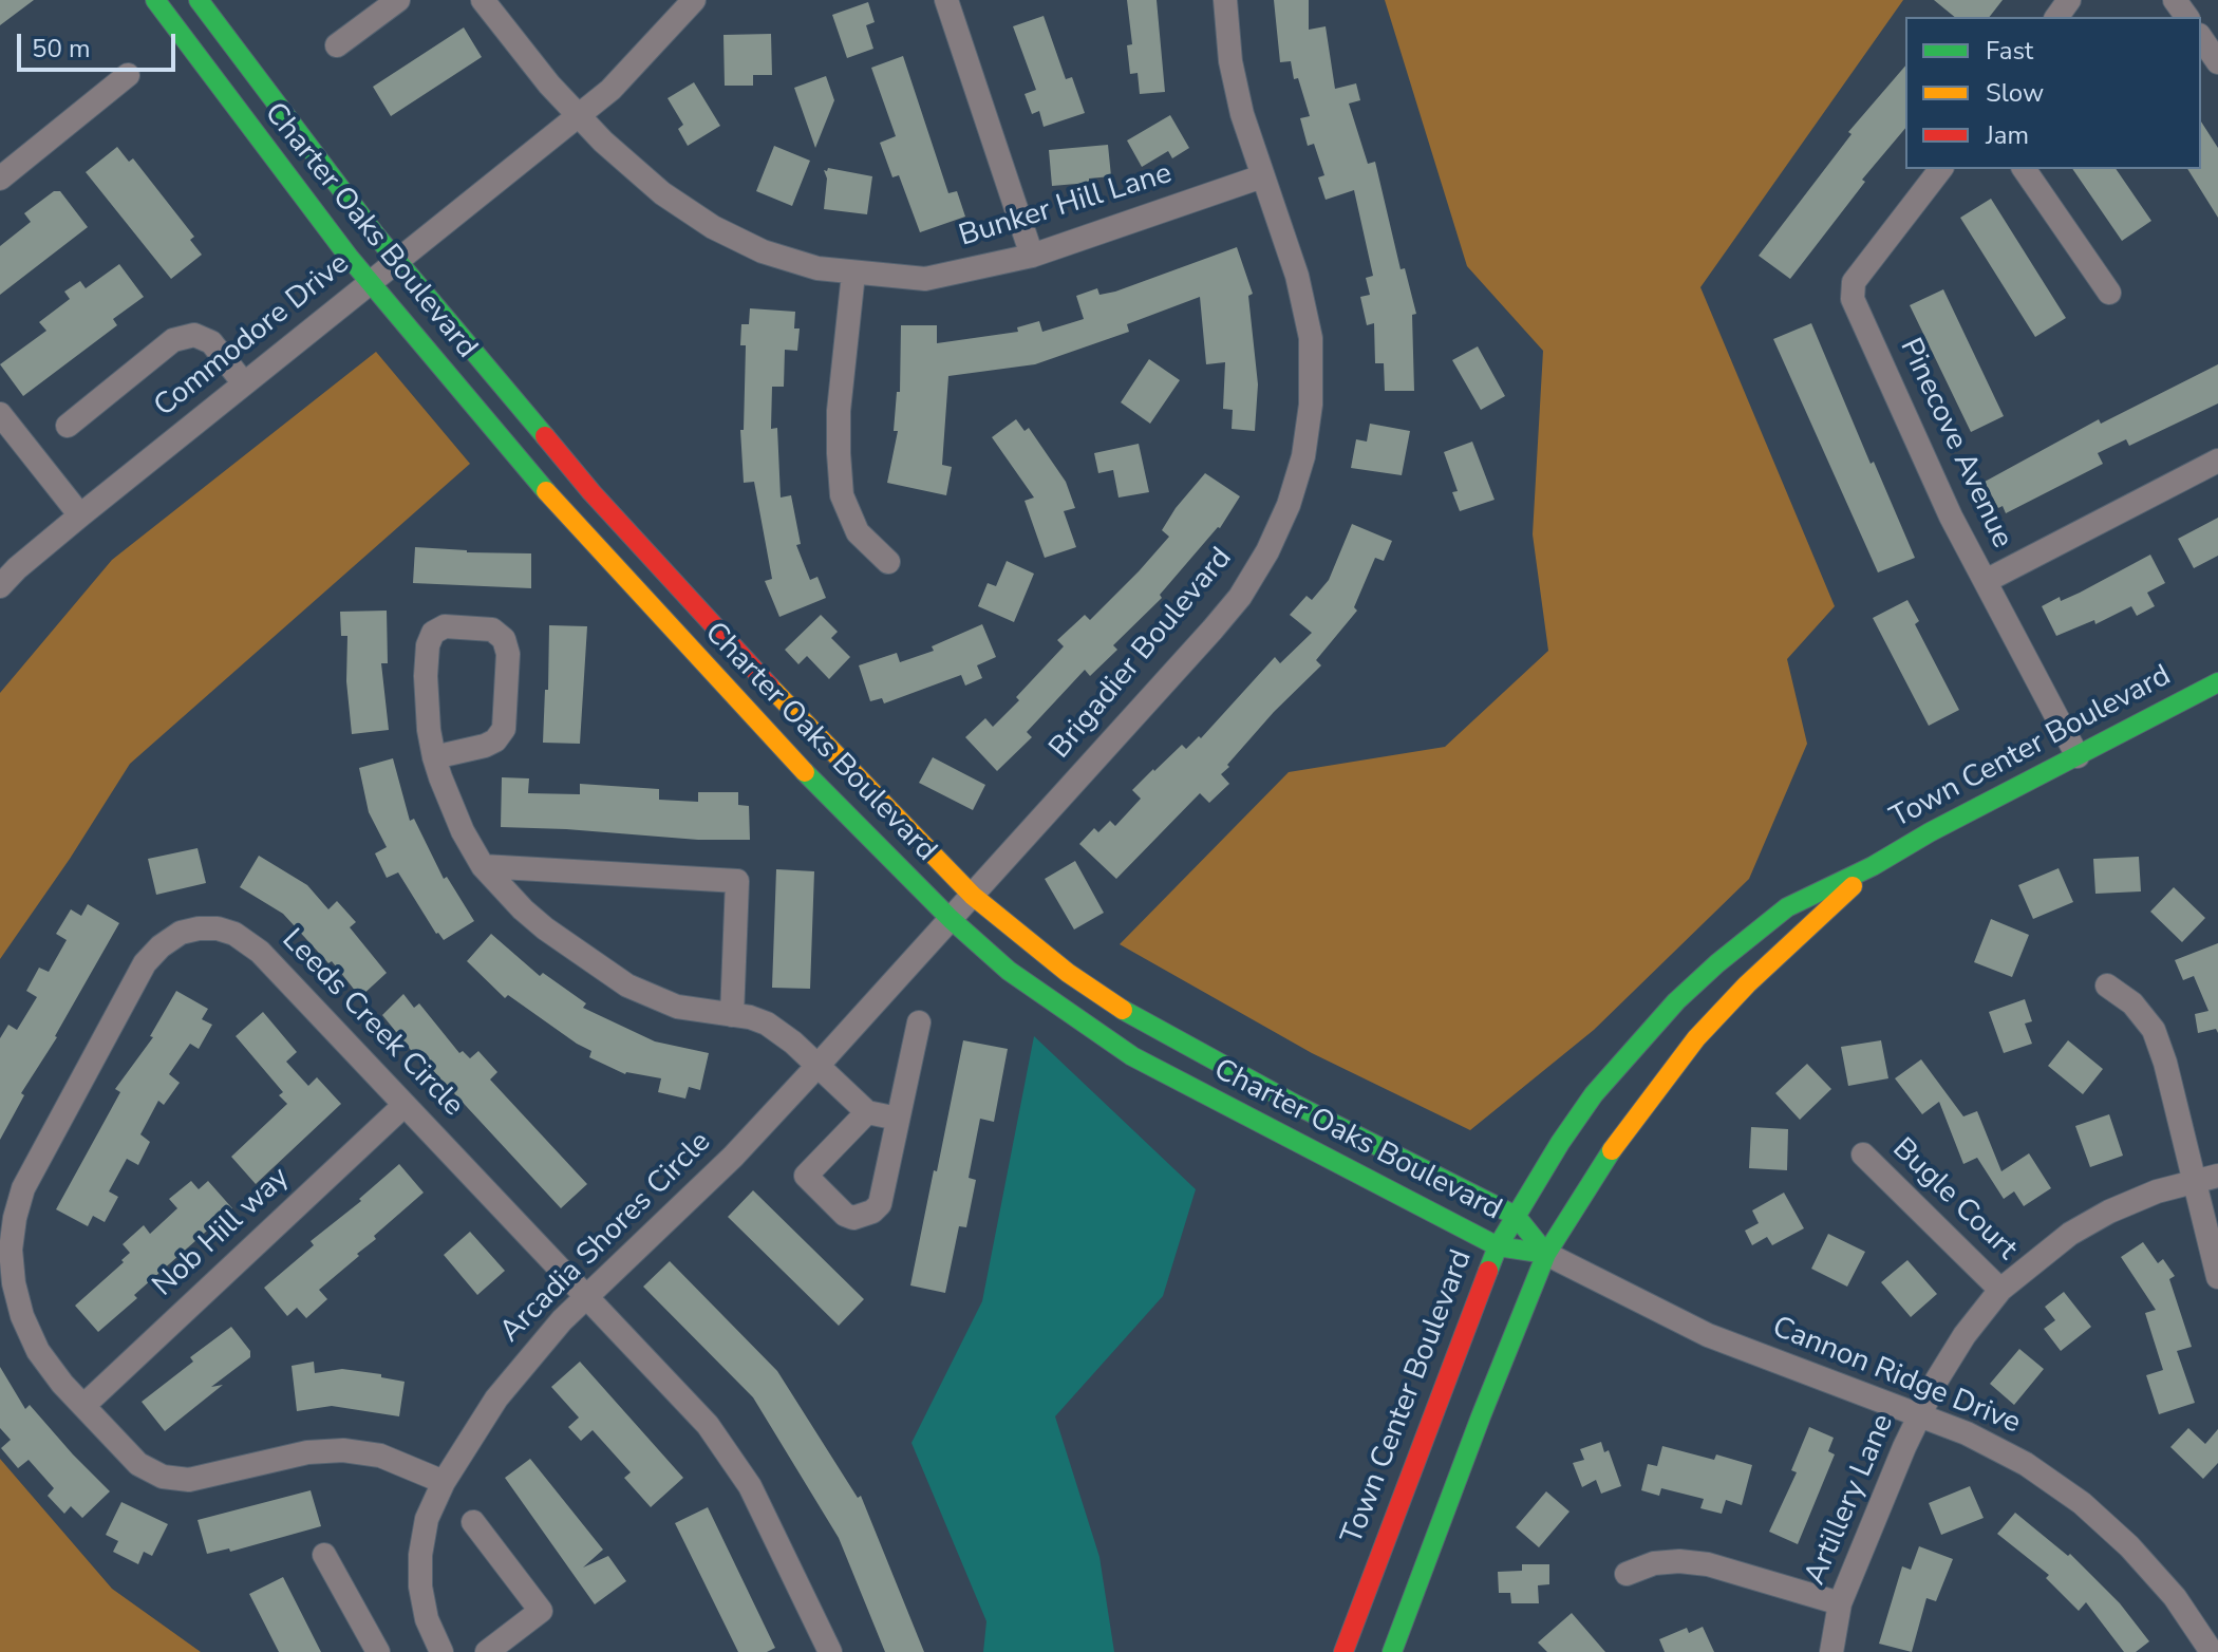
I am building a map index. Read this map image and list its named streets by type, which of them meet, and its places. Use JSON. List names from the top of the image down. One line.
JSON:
{"streets":{"street":["Bunker Hill Lane","Charter Oaks Boulevard","Commodore Drive","Pinecove Avenue","Brigadier Boulevard","Town Center Boulevard","Leeds Creek Circle","Bugle Court","Nob Hill way","Arcadia Shores Circle","Cannon Ridge Drive","Artillery Lane"]},"crossings":[["Bunker Hill Lane","Commodore Drive"],["Bunker Hill Lane","Brigadier Boulevard"],["Charter Oaks Boulevard","Commodore Drive"],["Charter Oaks Boulevard","Brigadier Boulevard"],["Charter Oaks Boulevard","Town Center Boulevard"],["Charter Oaks Boulevard","Arcadia Shores Circle"],["Charter Oaks Boulevard","Cannon Ridge Drive"],["Pinecove Avenue","Town Center Boulevard"],["Brigadier Boulevard","Arcadia Shores Circle"],["Town Center Boulevard","Cannon Ridge Drive"],["Leeds Creek Circle","Nob Hill way"],["Leeds Creek Circle","Arcadia Shores Circle"],["Bugle Court","Artillery Lane"],["Cannon Ridge Drive","Artillery Lane"]],"legend":["Fast","Slow","Jam"],"scale_bar":"50 m"}
